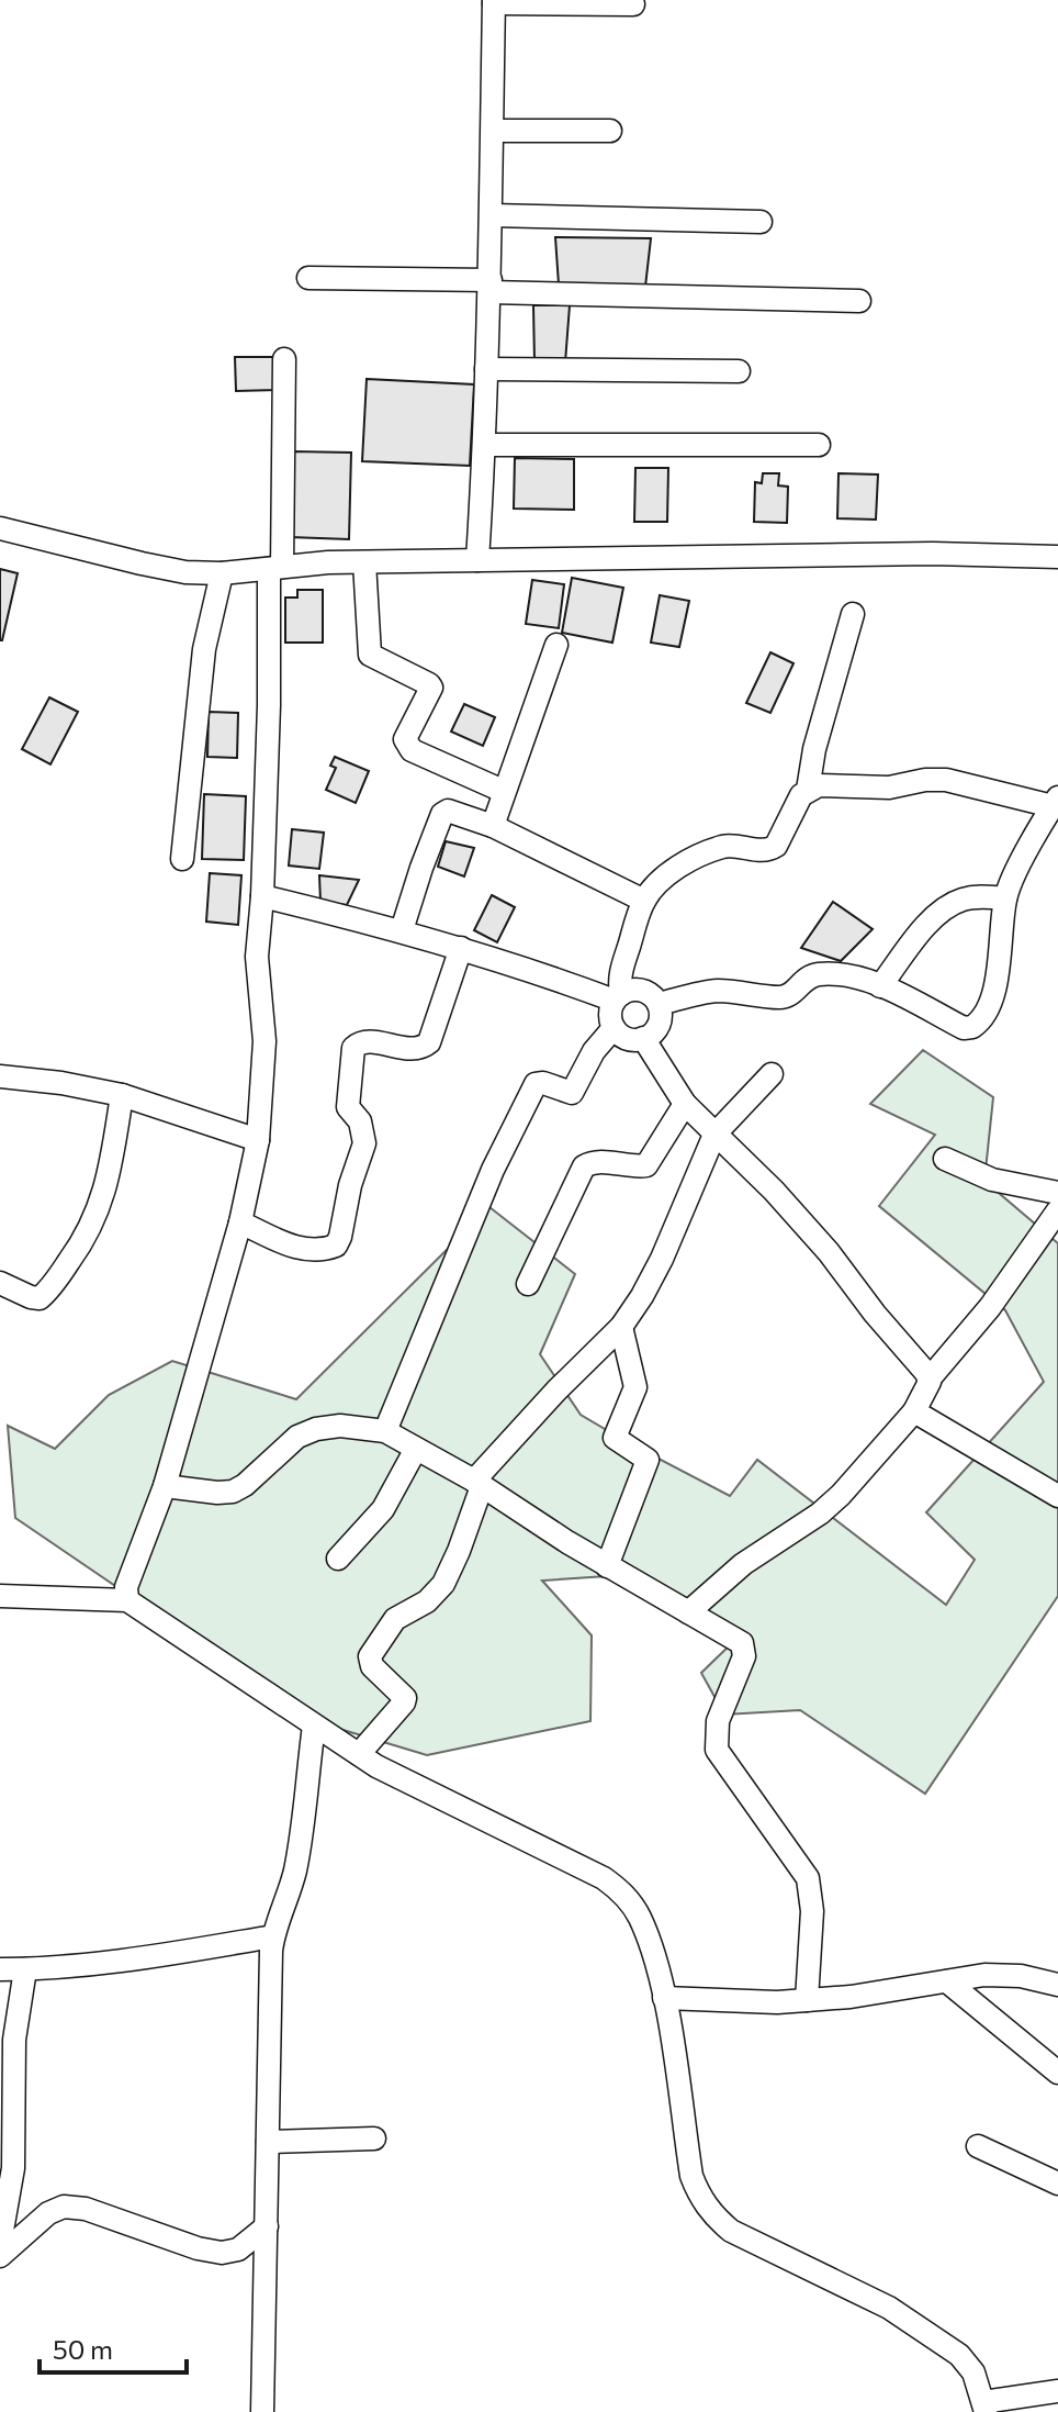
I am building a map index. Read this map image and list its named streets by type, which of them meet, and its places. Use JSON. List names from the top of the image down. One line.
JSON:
{"scale_bar":"50 m"}
